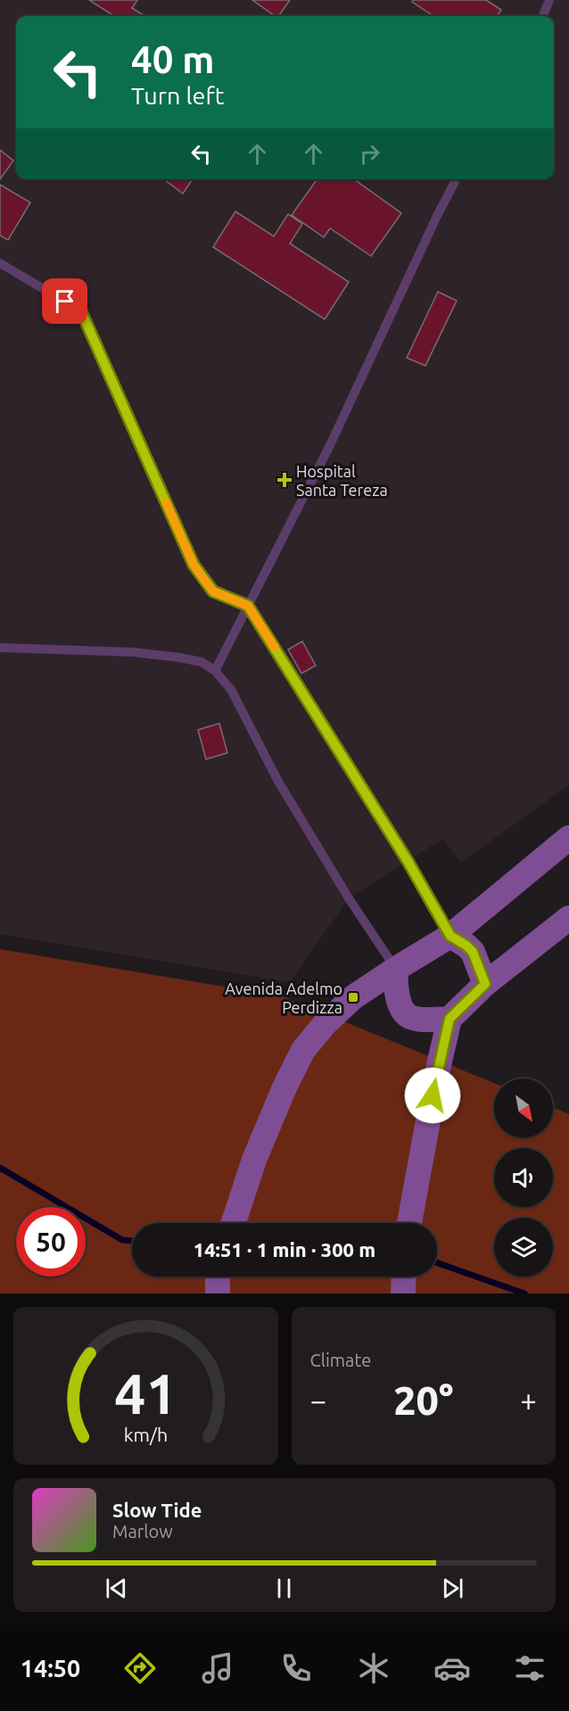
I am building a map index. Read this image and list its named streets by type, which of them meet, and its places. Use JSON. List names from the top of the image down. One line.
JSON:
{"places":{"health":["Hospital Santa Tereza"],"transit":["Avenida Adelmo Perdizza"]},"north":"bottom right","page":{"turn":["40 m","Turn left"],"limit":"50","trip":"14:51 · 1 min · 300 m","tile":"Climate","heat":["−","20°","+"],"song":["Slow Tide","Marlow"],"tabs":"14:50","gauge":["41","km/h"]}}
